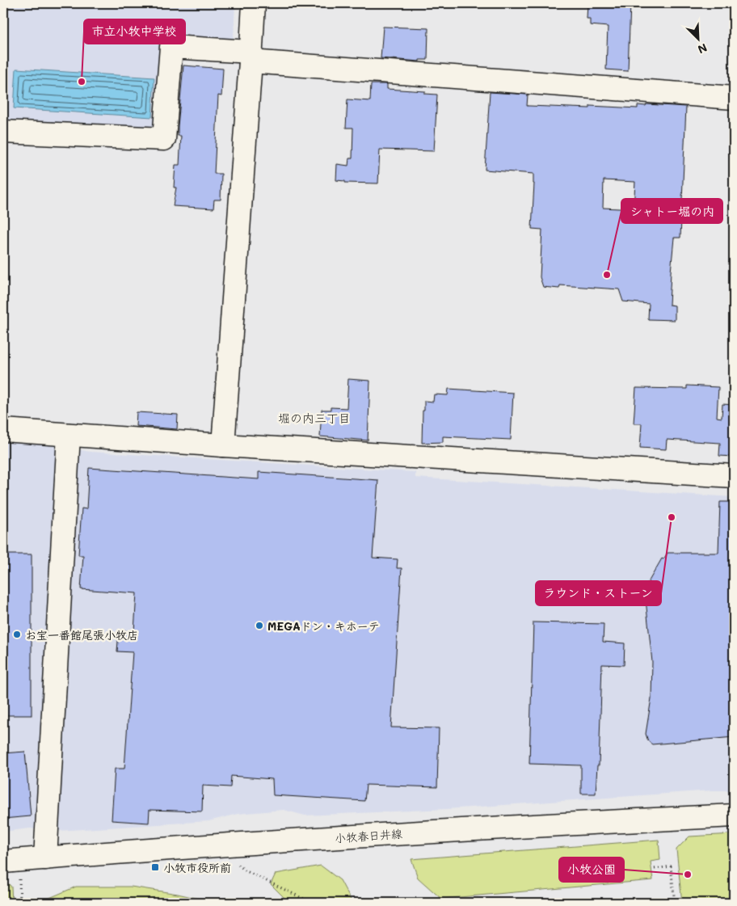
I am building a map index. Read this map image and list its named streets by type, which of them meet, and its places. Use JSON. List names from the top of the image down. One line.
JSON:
{"streets":{"street":["小牧春日井線"]},"districts":["堀の内三丁目"],"places":{"other":["市立小牧中学校","シャトー堀の内","ラウンド・ストーン","MEGAドン・キホーテ","お宝一番館尾張小牧店","小牧公園"],"transit":["小牧市役所前"]},"north":"bottom right"}
